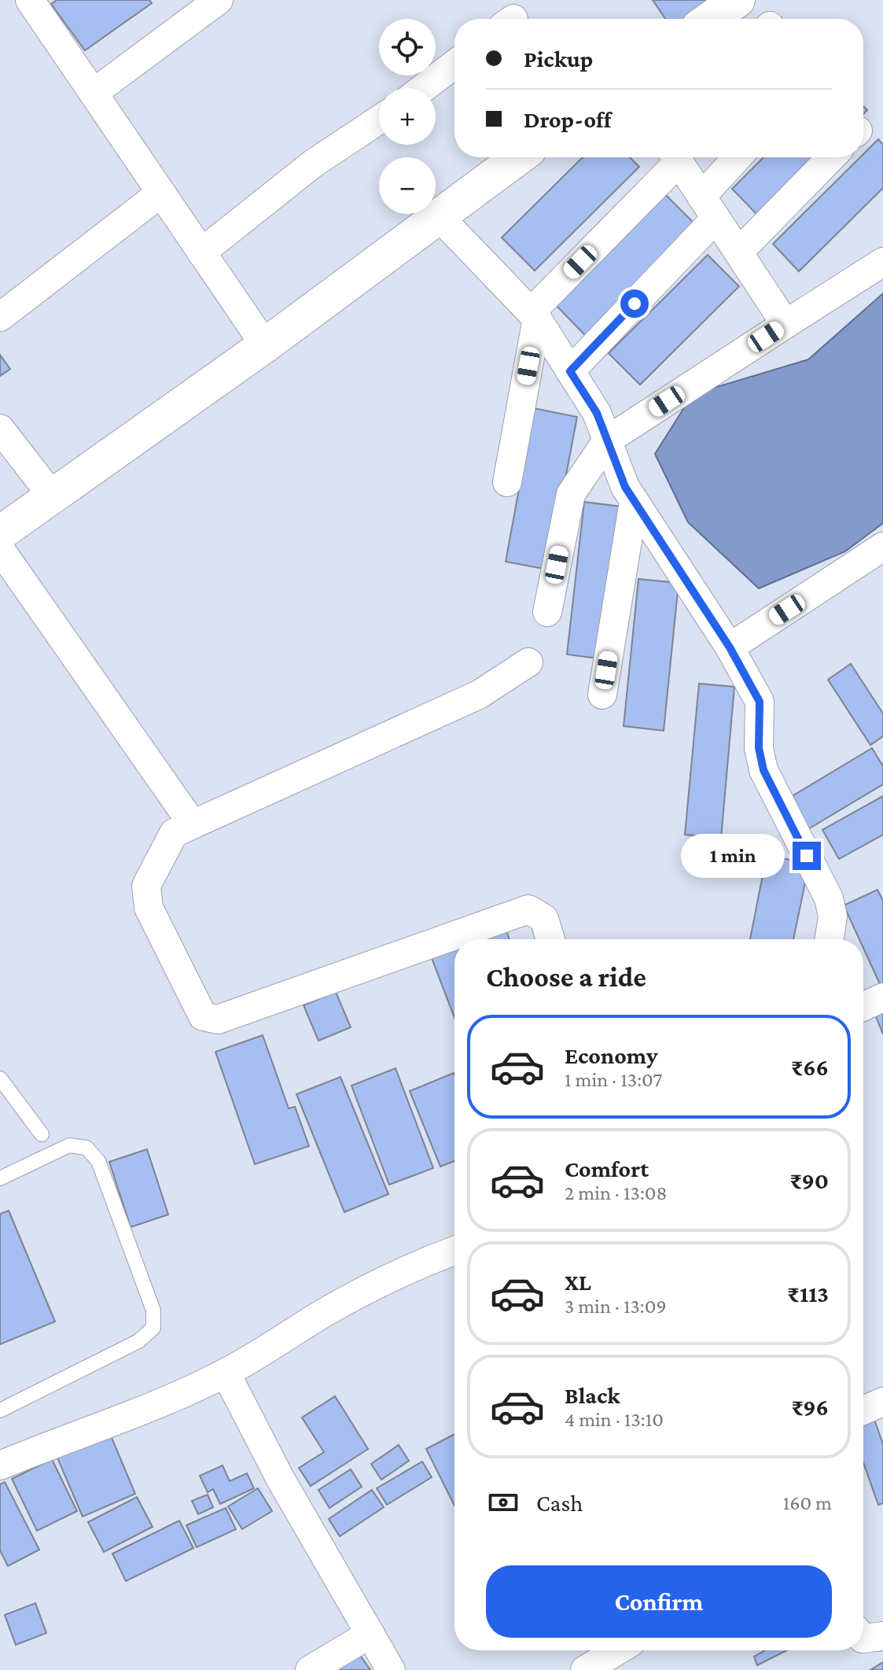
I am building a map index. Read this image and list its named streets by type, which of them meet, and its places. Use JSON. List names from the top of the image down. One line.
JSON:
{"page":{"map_buttons":["+","−"],"banner":["Pickup","Drop-off"],"bubble":"1 min","heading":"Choose a ride","list":[{"name":"Economy","note":"1 min · 13:07","value":"₹66"},{"name":"Comfort","note":"2 min · 13:08","value":"₹90"},{"name":"XL","note":"3 min · 13:09","value":"₹113"},{"name":"Black","note":"4 min · 13:10","value":"₹96"}],"pay":["Cash","160 m"],"buttons":"Confirm"}}
